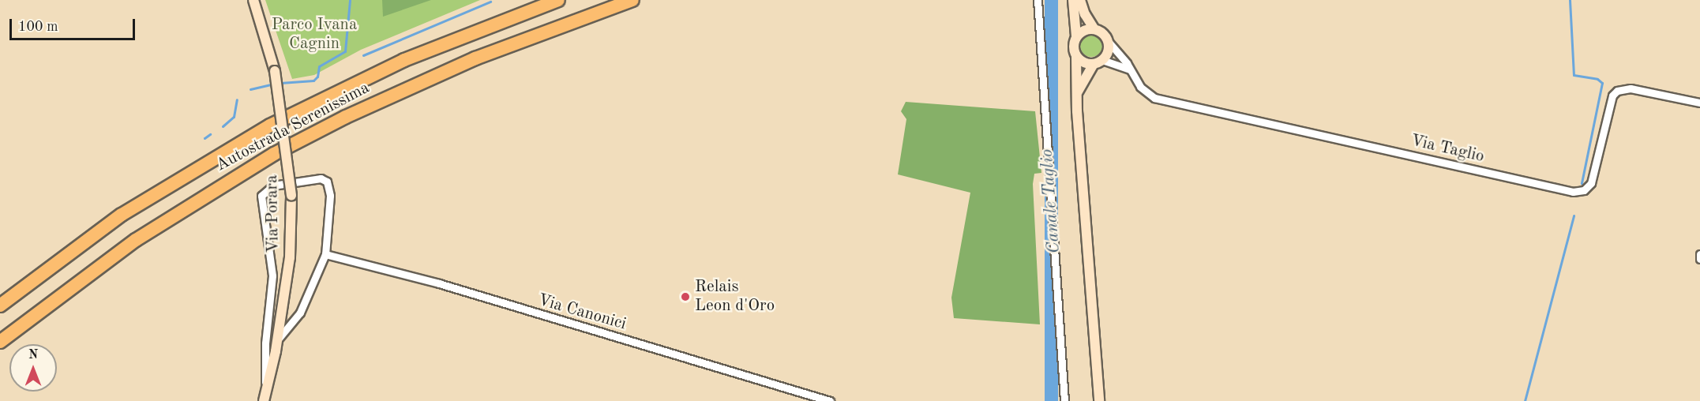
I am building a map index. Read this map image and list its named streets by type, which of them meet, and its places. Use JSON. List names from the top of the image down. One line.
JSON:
{"streets":{"highway":["Autostrada Serenissima"],"main road":["Via Porara"],"street":["Via Taglio","Via Canonici"]},"water":["Canale Taglio"],"parks":["Parco Ivana Cagnin"],"places":["Relais Leon d'Oro"],"scale_bar":"100 m","north":"top"}
